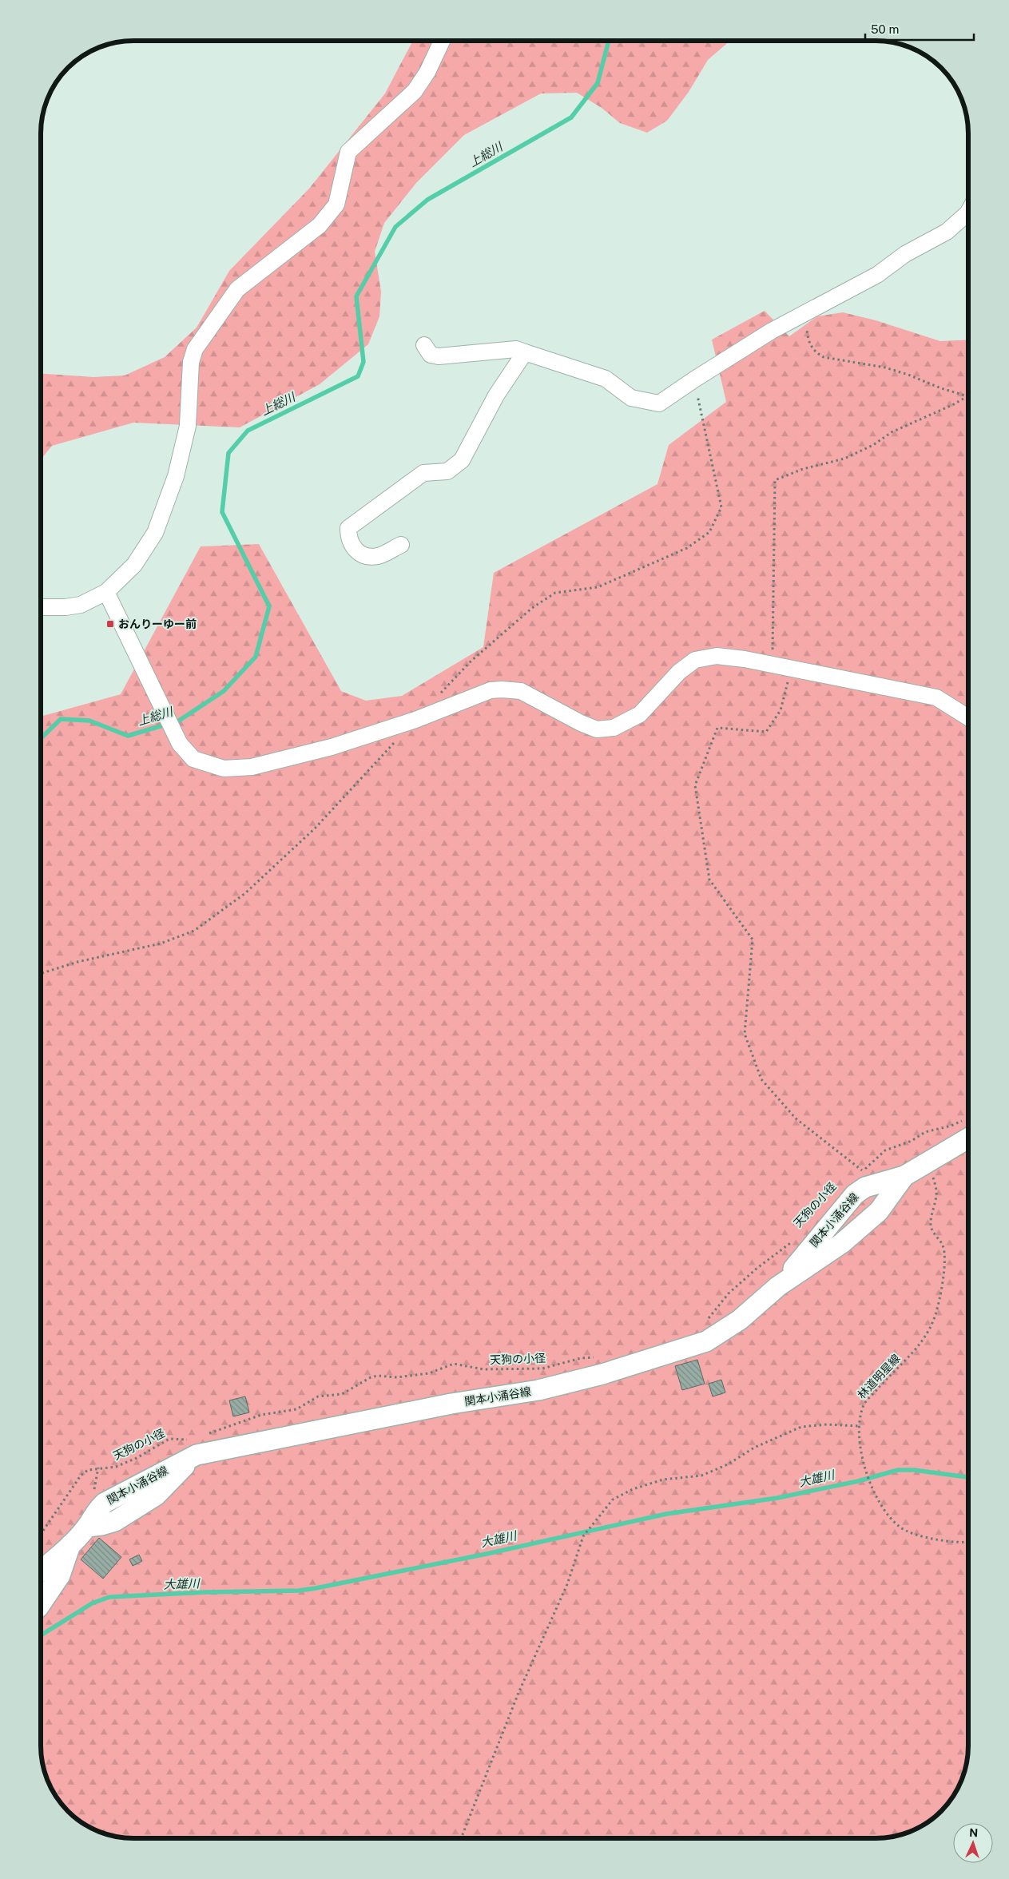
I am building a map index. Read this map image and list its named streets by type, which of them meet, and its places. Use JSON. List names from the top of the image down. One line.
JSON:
{"streets":{"main road":["関本小涌谷線"],"path":["天狗の小径","林道明星線"]},"crossings":[["天狗の小径","関本小涌谷線"],["関本小涌谷線","林道明星線"]],"water":["上総川","大雄川"],"places":{"transit":["おんりーゆー前"]},"scale_bar":"50 m","north":"top"}
